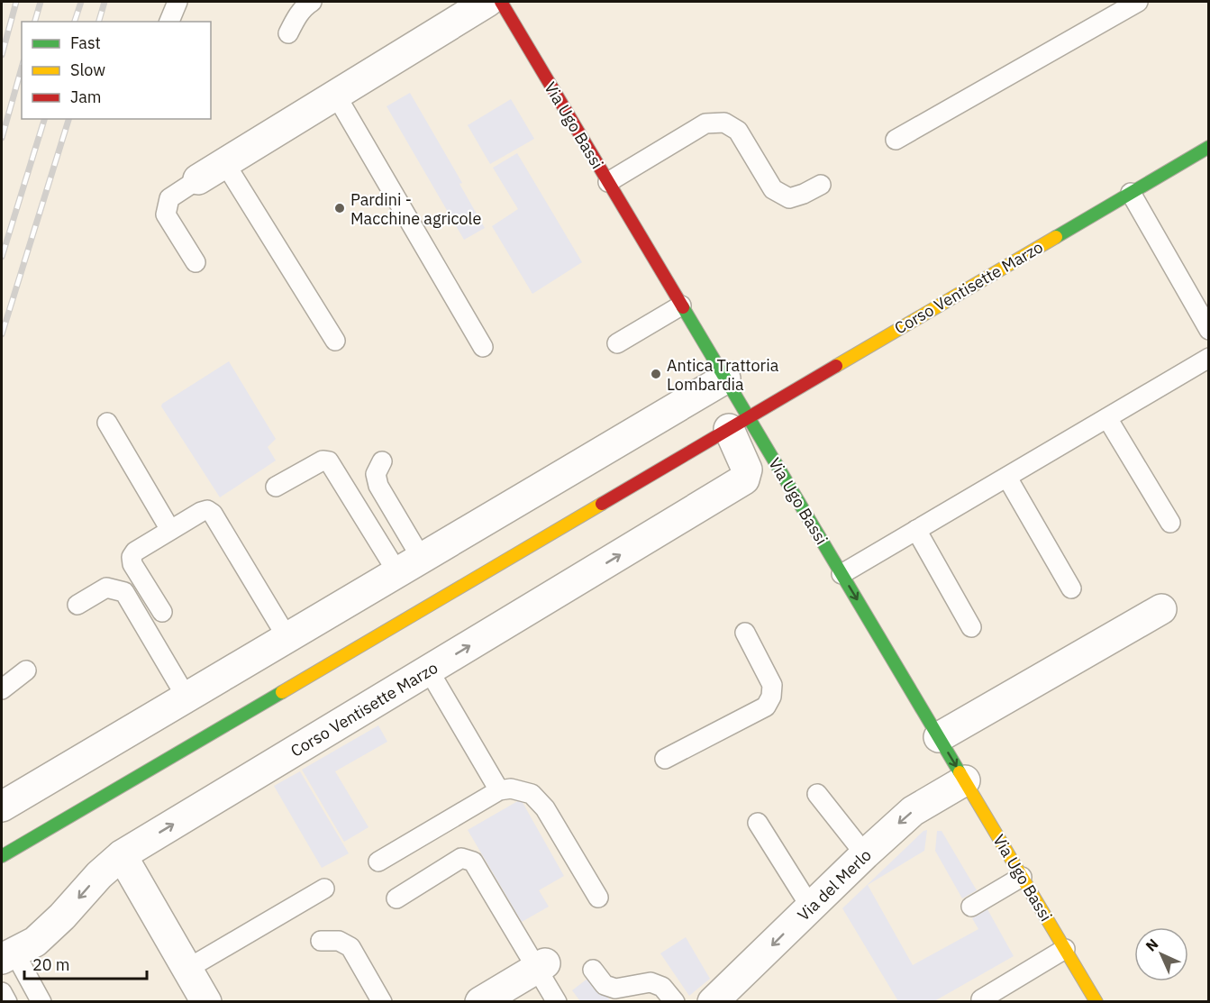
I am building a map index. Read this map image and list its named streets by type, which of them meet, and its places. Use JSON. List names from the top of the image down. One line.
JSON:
{"streets":{"main road":["Via Ugo Bassi","Corso Ventisette Marzo"],"street":["Via del Merlo"]},"crossings":[["Via Ugo Bassi","Corso Ventisette Marzo"],["Via Ugo Bassi","Via del Merlo"]],"one_way":["Via del Merlo"],"places":["Pardini - Macchine agricole","Antica Trattoria Lombardia"],"legend":["Fast","Slow","Jam"],"scale_bar":"20 m","north":"top left"}
